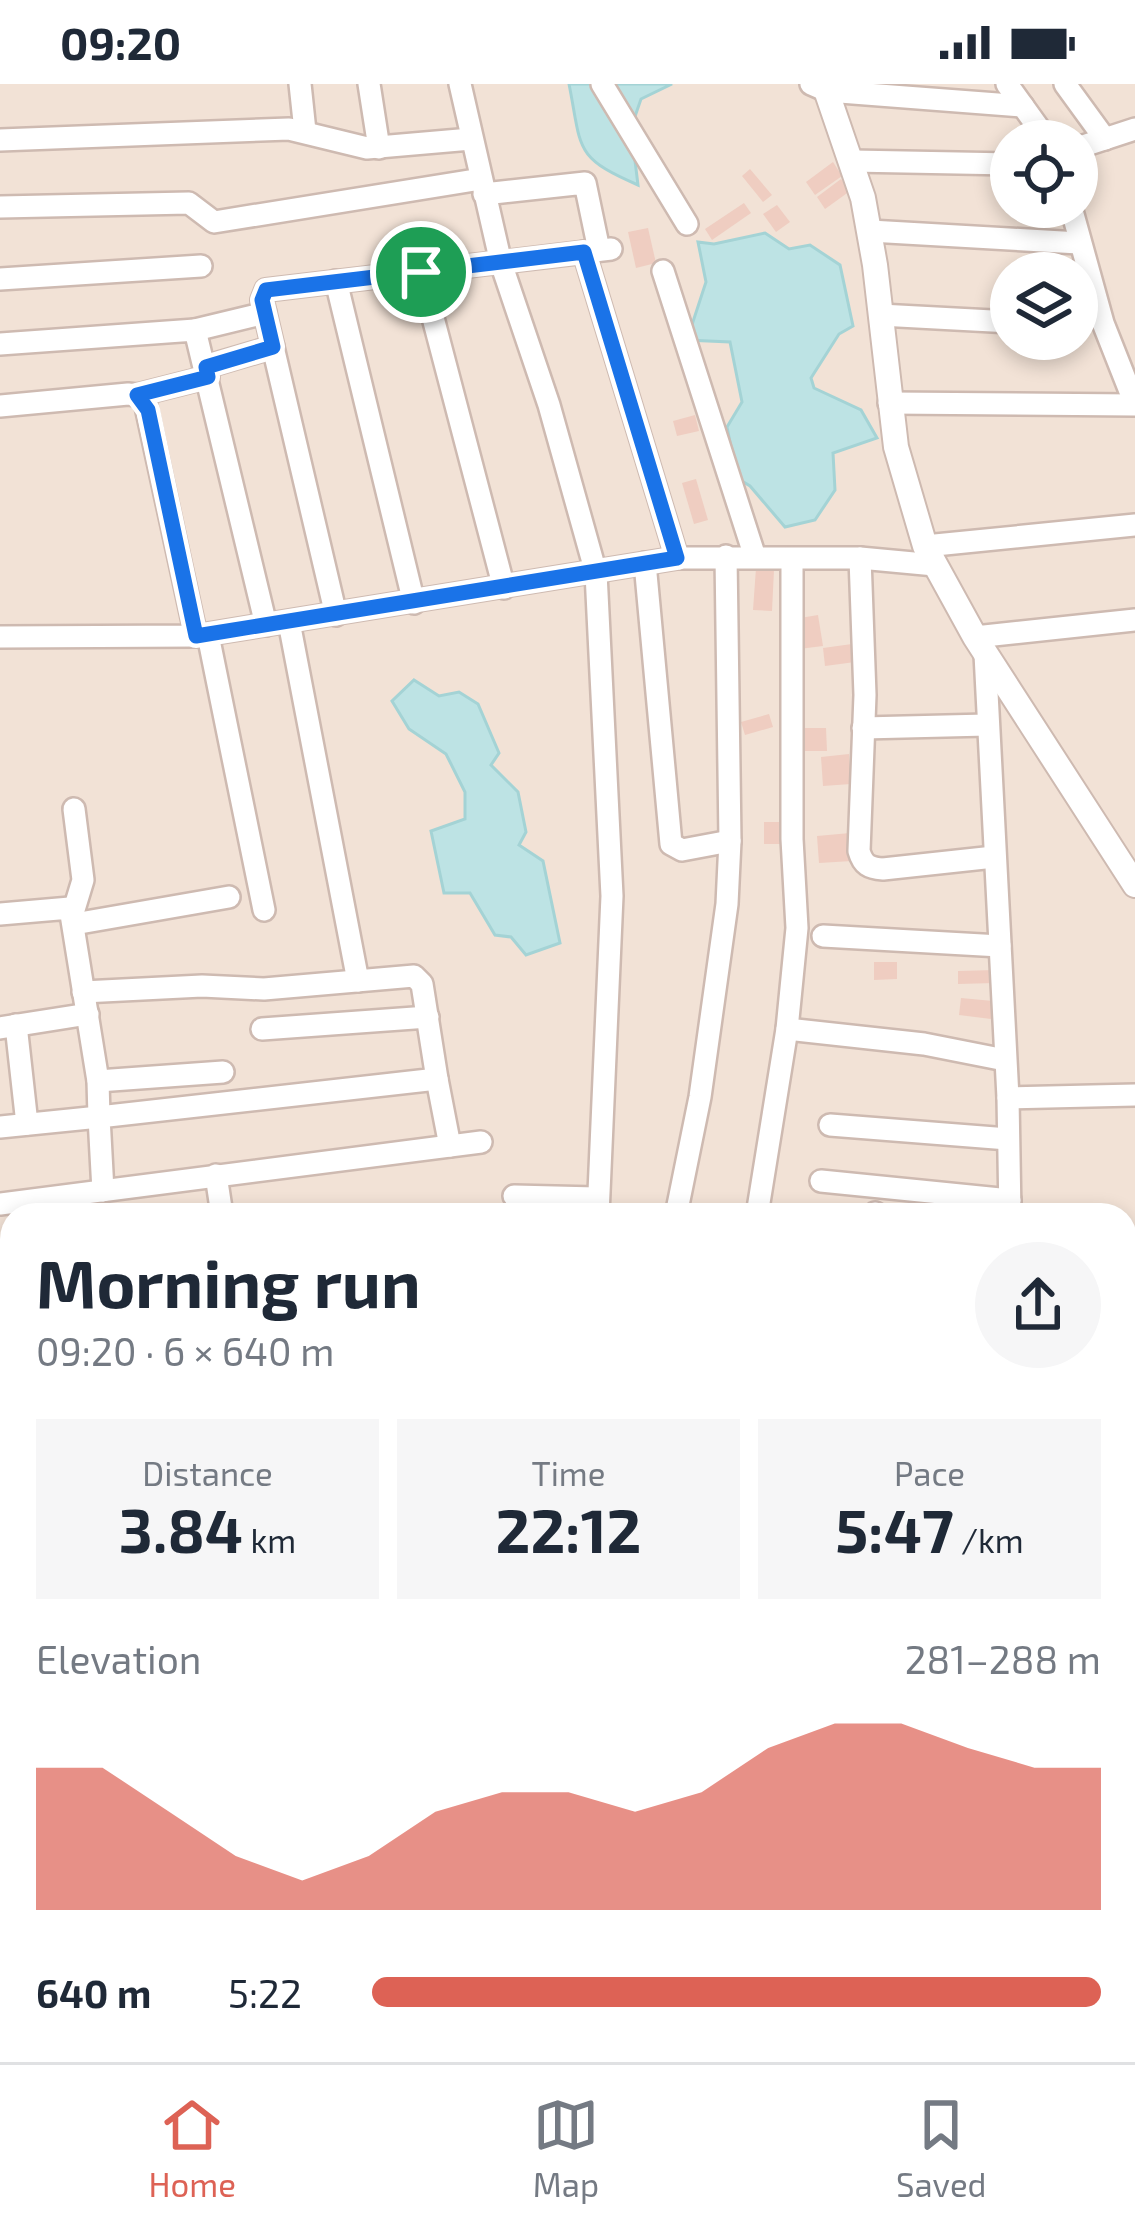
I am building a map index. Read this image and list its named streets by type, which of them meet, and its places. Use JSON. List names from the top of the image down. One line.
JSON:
{"page":{"status":"09:20","heading":["Morning run","09:20 · 6 × 640 m"],"stats":[["Distance","3.84 km"],["Time","22:12"],["Pace","5:47 /km"]],"chart":["Elevation","281–288 m"],"list":[{"name":"640 m","note":"5:22"}],"tabs":["Home","Map","Saved"]}}
